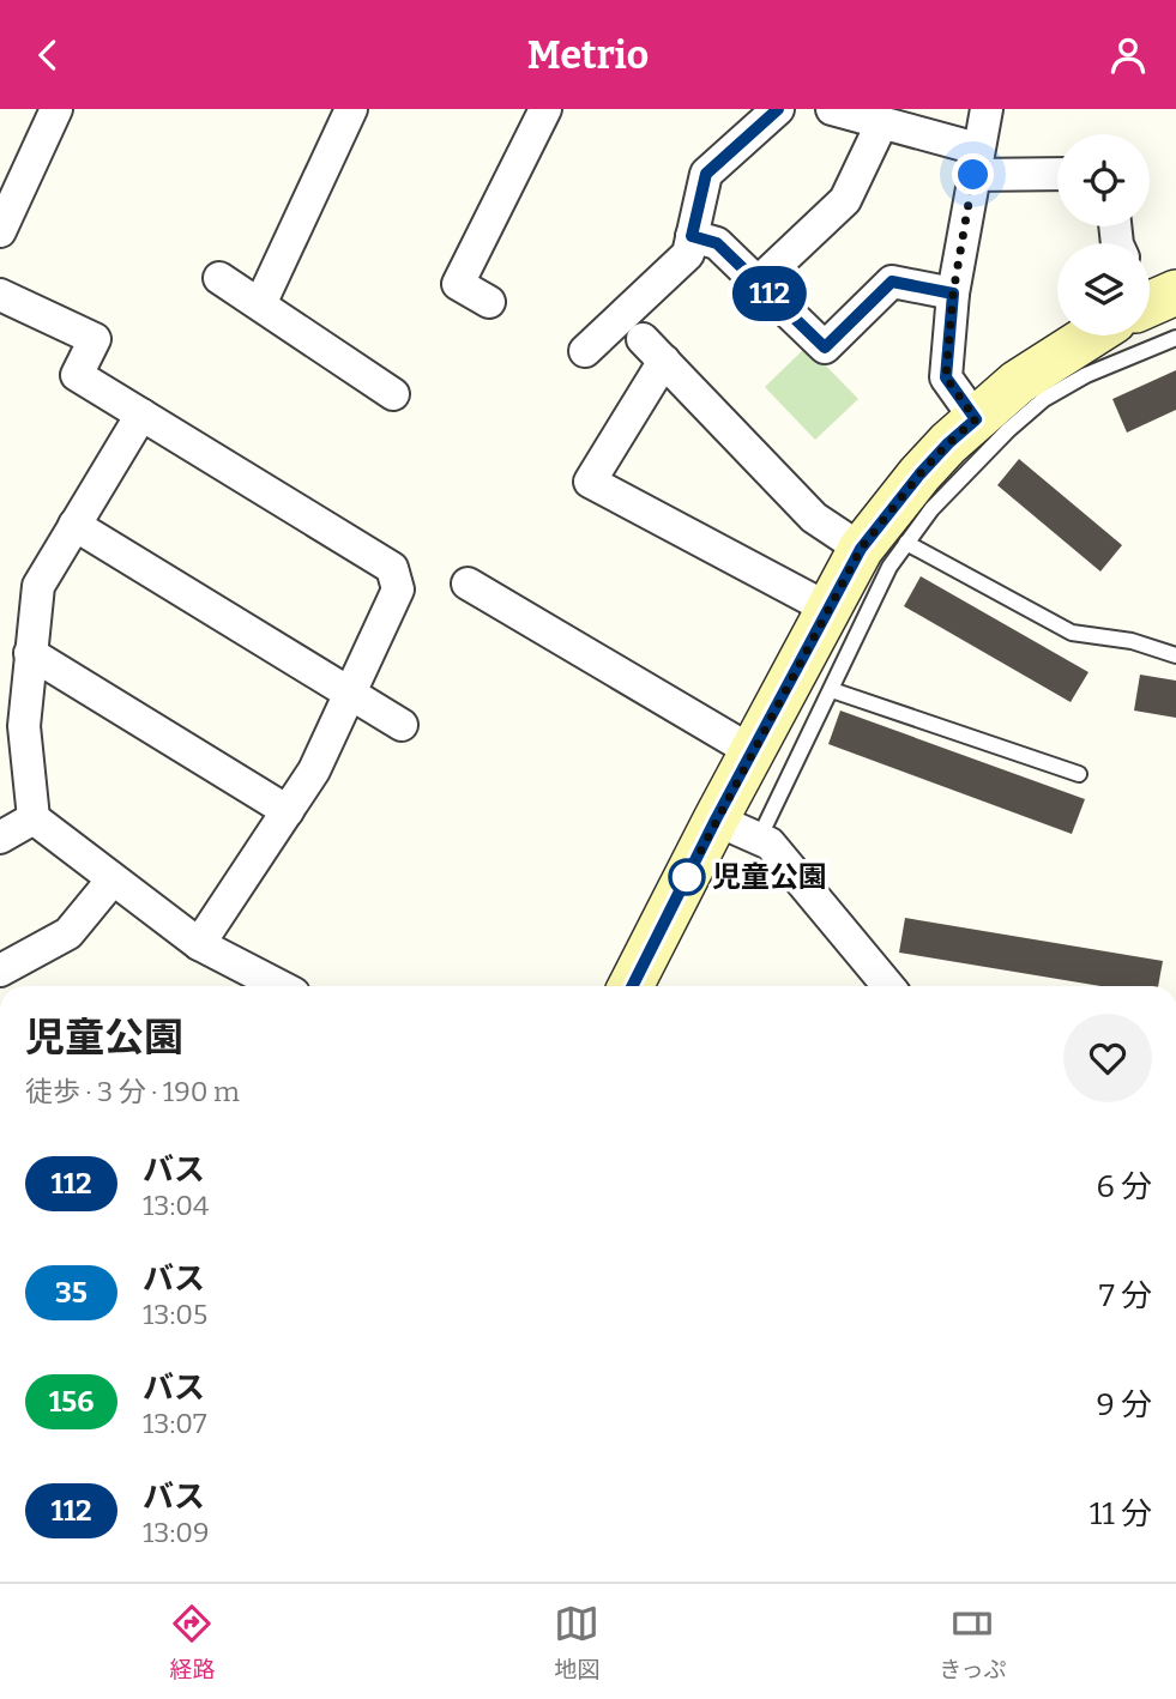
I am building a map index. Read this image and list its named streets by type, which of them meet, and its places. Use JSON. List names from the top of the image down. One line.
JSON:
{"places":["児童公園"],"lines":["bus line 112"],"page":{"header":"Metrio","on_map":"112","heading":["児童公園","徒歩 · 3 分 · 190 m"],"list":[{"mark":"112","name":"バス","note":"13:04","value":"6 分"},{"mark":"35","name":"バス","note":"13:05","value":"7 分"},{"mark":"156","name":"バス","note":"13:07","value":"9 分"},{"mark":"112","name":"バス","note":"13:09","value":"11 分"}],"tabs":["経路","地図","きっぷ"]}}
